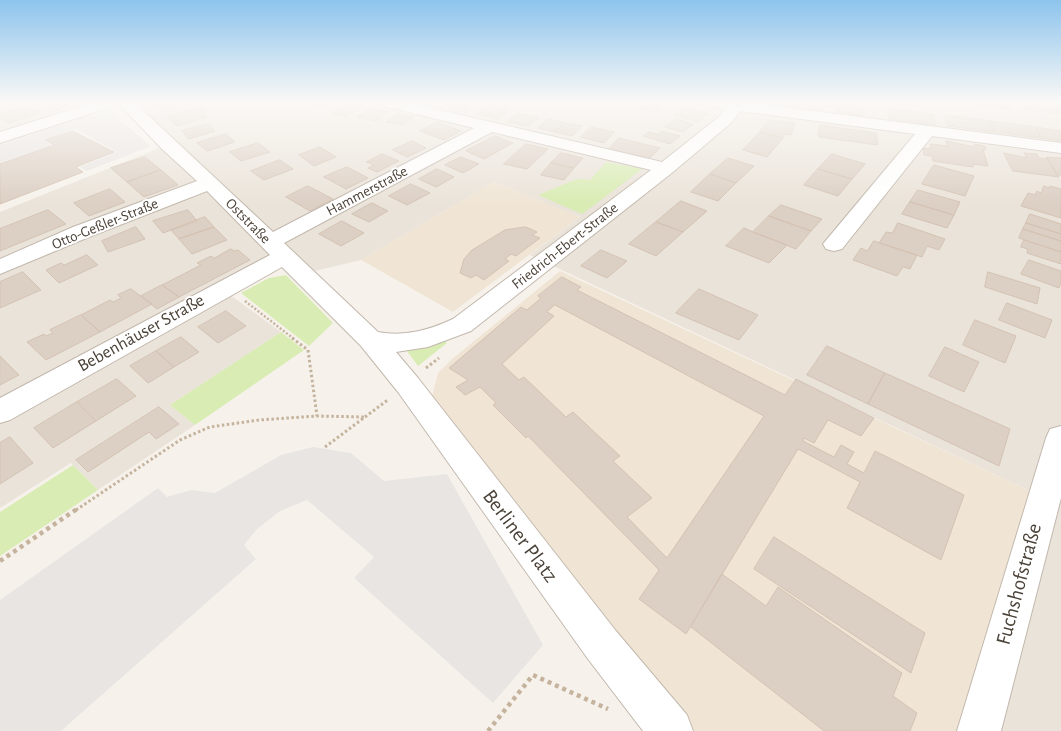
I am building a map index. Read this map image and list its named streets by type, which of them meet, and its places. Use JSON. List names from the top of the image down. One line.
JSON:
{"streets":{"street":["Hammerstraße","Oststraße","Otto-Geßler-Straße","Friedrich-Ebert-Straße","Bebenhäuser Straße","Berliner Platz","Fuchshofstraße"]},"crossings":[["Hammerstraße","Oststraße"],["Hammerstraße","Bebenhäuser Straße"],["Oststraße","Otto-Geßler-Straße"],["Oststraße","Friedrich-Ebert-Straße"],["Oststraße","Bebenhäuser Straße"],["Oststraße","Berliner Platz"],["Friedrich-Ebert-Straße","Berliner Platz"]]}
